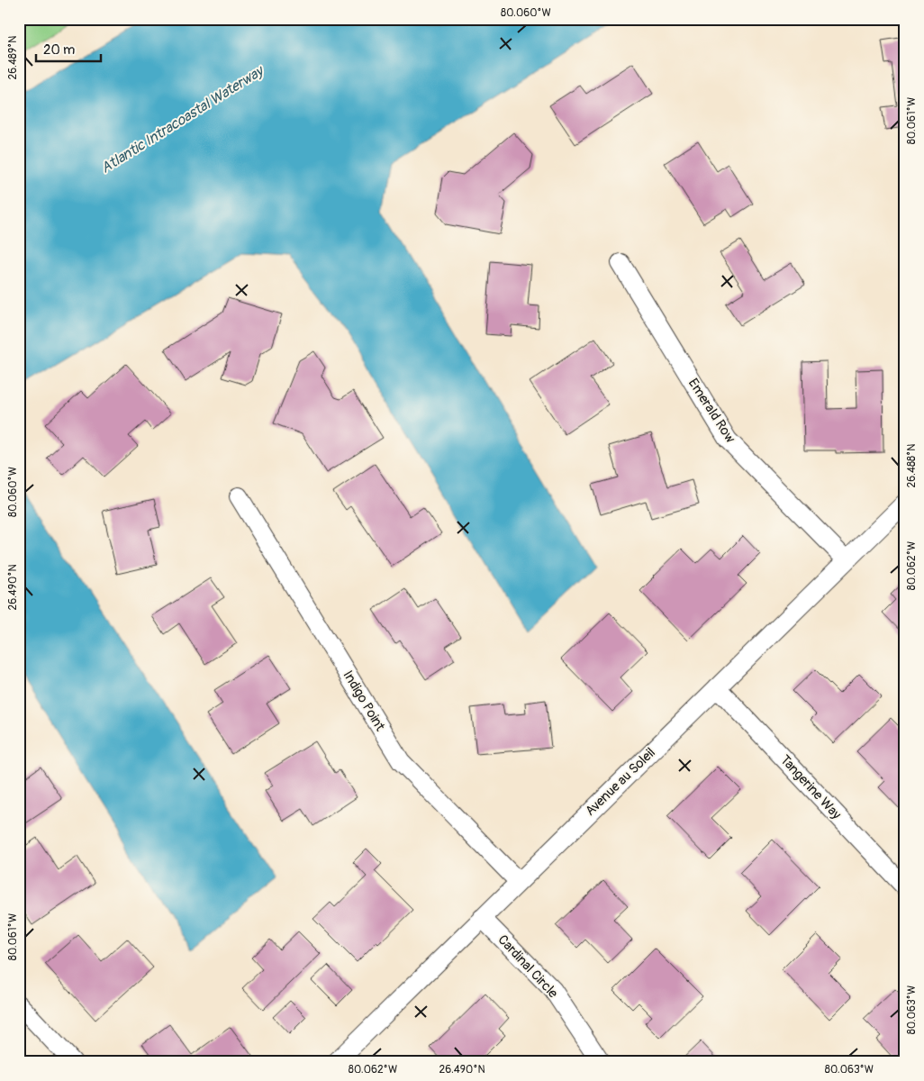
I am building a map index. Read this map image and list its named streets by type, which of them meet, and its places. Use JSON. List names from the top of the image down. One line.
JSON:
{"streets":{"street":["Emerald Row","Indigo Point","Avenue au Soleil","Tangerine Way","Cardinal Circle"]},"crossings":[["Emerald Row","Avenue au Soleil"],["Indigo Point","Avenue au Soleil"],["Avenue au Soleil","Tangerine Way"],["Avenue au Soleil","Cardinal Circle"]],"water":["Atlantic Intracoastal Waterway"],"scale_bar":"20 m","coordinates":["80.060°W","26.489°N","80.061°W","26.488°N","80.062°W","26.490°N","80.063°W"]}
